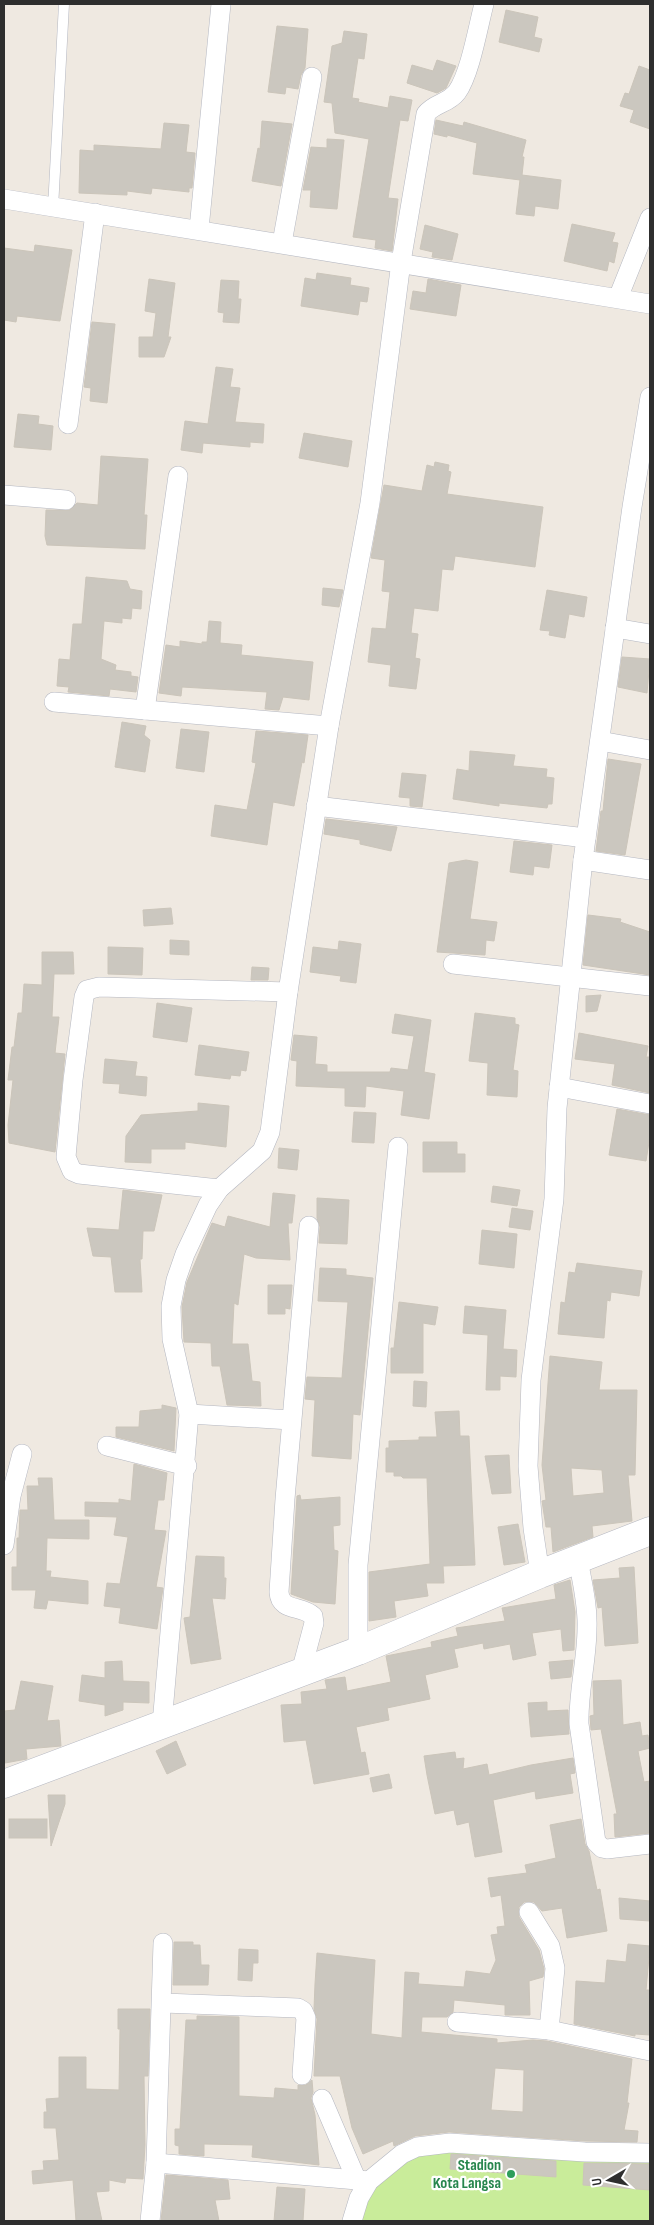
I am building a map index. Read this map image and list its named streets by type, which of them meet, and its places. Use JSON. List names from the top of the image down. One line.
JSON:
{"places":["Stadion Kota Langsa"],"north":"left"}
